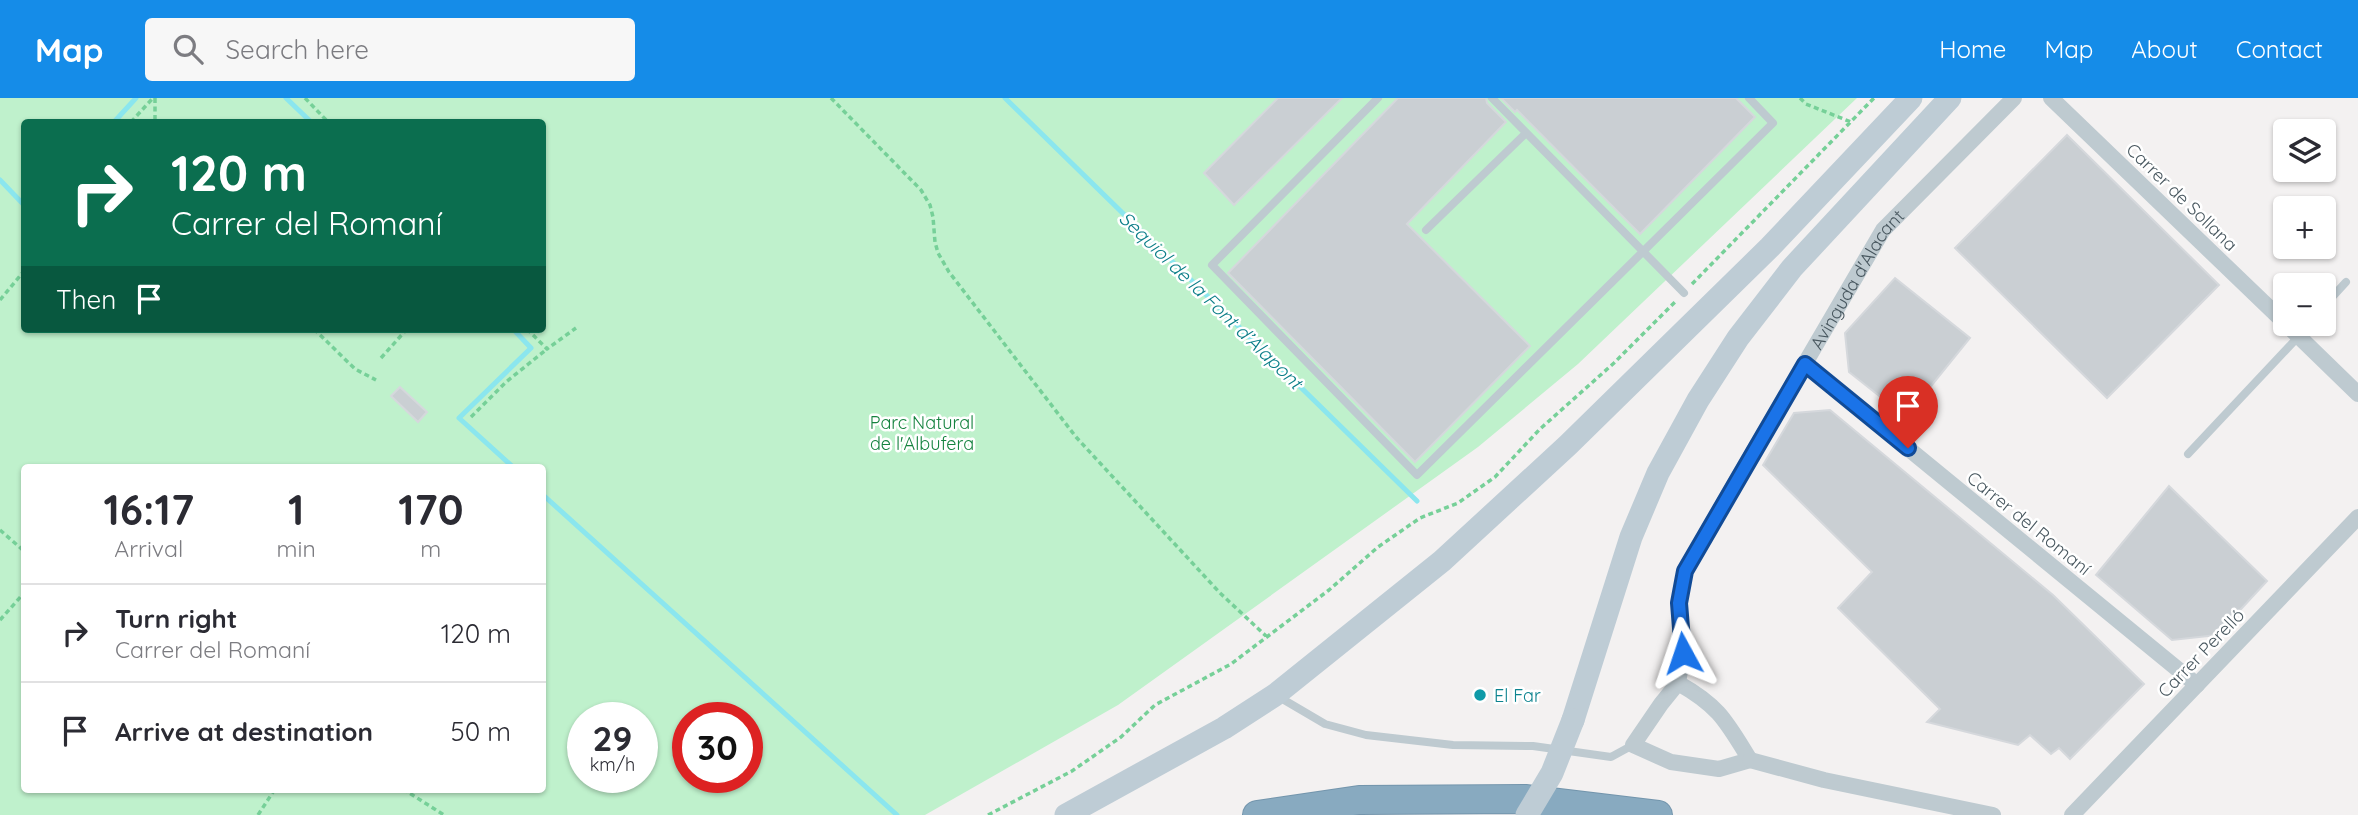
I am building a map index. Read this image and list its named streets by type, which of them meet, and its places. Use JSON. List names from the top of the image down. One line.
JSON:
{"streets":{"street":["Carrer de Sollana","Avinguda d'Alacant","Carrer del Romaní","Carrer Perelló"]},"crossings":[["Avinguda d'Alacant","Carrer del Romaní"],["Carrer del Romaní","Carrer Perelló"]],"water":["Sequiol de la Font d’Alapont"],"parks":["Parc Natural de l'Albufera"],"places":["El Far"],"page":{"header":"Map","search":"Search here","nav":["Home","Map","About","Contact"],"map_buttons":["+","−"],"turn":["120 m","Carrer del Romaní"],"then":"Then","eta":["16:17","Arrival","1","min","170","m"],"list":[{"name":"Turn right","note":"Carrer del Romaní","value":"120 m"},{"name":"Arrive at destination","value":"50 m"}],"speed":"29 km/h","limit":"30"}}
